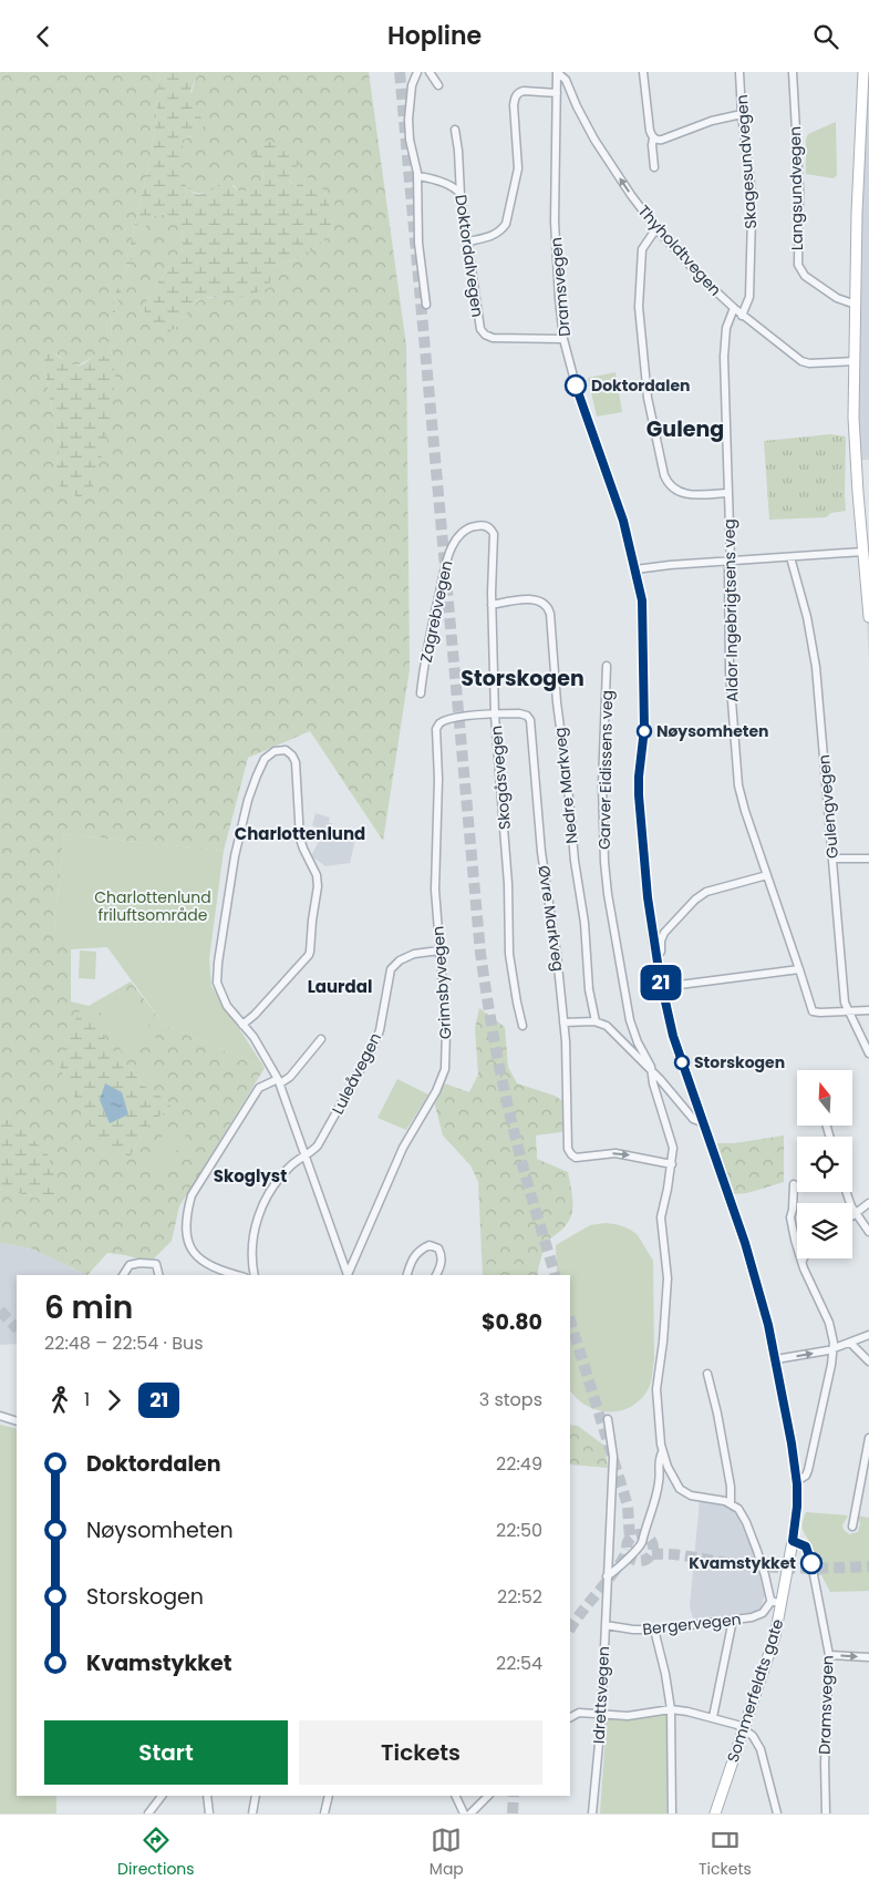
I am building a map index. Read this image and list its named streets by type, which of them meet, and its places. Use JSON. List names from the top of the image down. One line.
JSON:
{"streets":{"street":["Skagesundvegen","Langsundvegen","Thyholdtvegen","Doktordalvegen","Dramsvegen","Aldor Ingebrigtsens veg","Zagrebvegen","Garver Eidissens veg","Skogåsvegen","Nedre Markveg","Gulengvegen","Øvre Markveg","Grimsbyvegen","Luleåvegen","Bergervegen","Sommerfeldts gate","Idrettsvegen"]},"crossings":[["Skagesundvegen","Thyholdtvegen"],["Thyholdtvegen","Dramsvegen"],["Thyholdtvegen","Aldor Ingebrigtsens veg"],["Doktordalvegen","Dramsvegen"],["Dramsvegen","Sommerfeldts gate"],["Aldor Ingebrigtsens veg","Gulengvegen"],["Zagrebvegen","Skogåsvegen"],["Garver Eidissens veg","Øvre Markveg"],["Skogåsvegen","Nedre Markveg"],["Skogåsvegen","Øvre Markveg"],["Skogåsvegen","Grimsbyvegen"],["Øvre Markveg","Grimsbyvegen"],["Grimsbyvegen","Luleåvegen"],["Bergervegen","Sommerfeldts gate"],["Bergervegen","Idrettsvegen"]],"one_way":["Thyholdtvegen"],"districts":["Guleng","Storskogen","Charlottenlund","Laurdal","Skoglyst"],"parks":["Charlottenlund friluftsområde"],"places":["Doktordalen","Nøysomheten","Storskogen","Kvamstykket"],"lines":["bus line 21"],"north":"top","page":{"header":"Hopline","on_map":"21","heading":["6 min","22:48 – 22:54 · Bus","$0.80"],"legs":["1","21","3 stops"],"list":[{"name":"Doktordalen","value":"22:49"},{"name":"Nøysomheten","value":"22:50"},{"name":"Storskogen","value":"22:52"},{"name":"Kvamstykket","value":"22:54"}],"buttons":["Start","Tickets"],"tabs":["Directions","Map","Tickets"]}}
